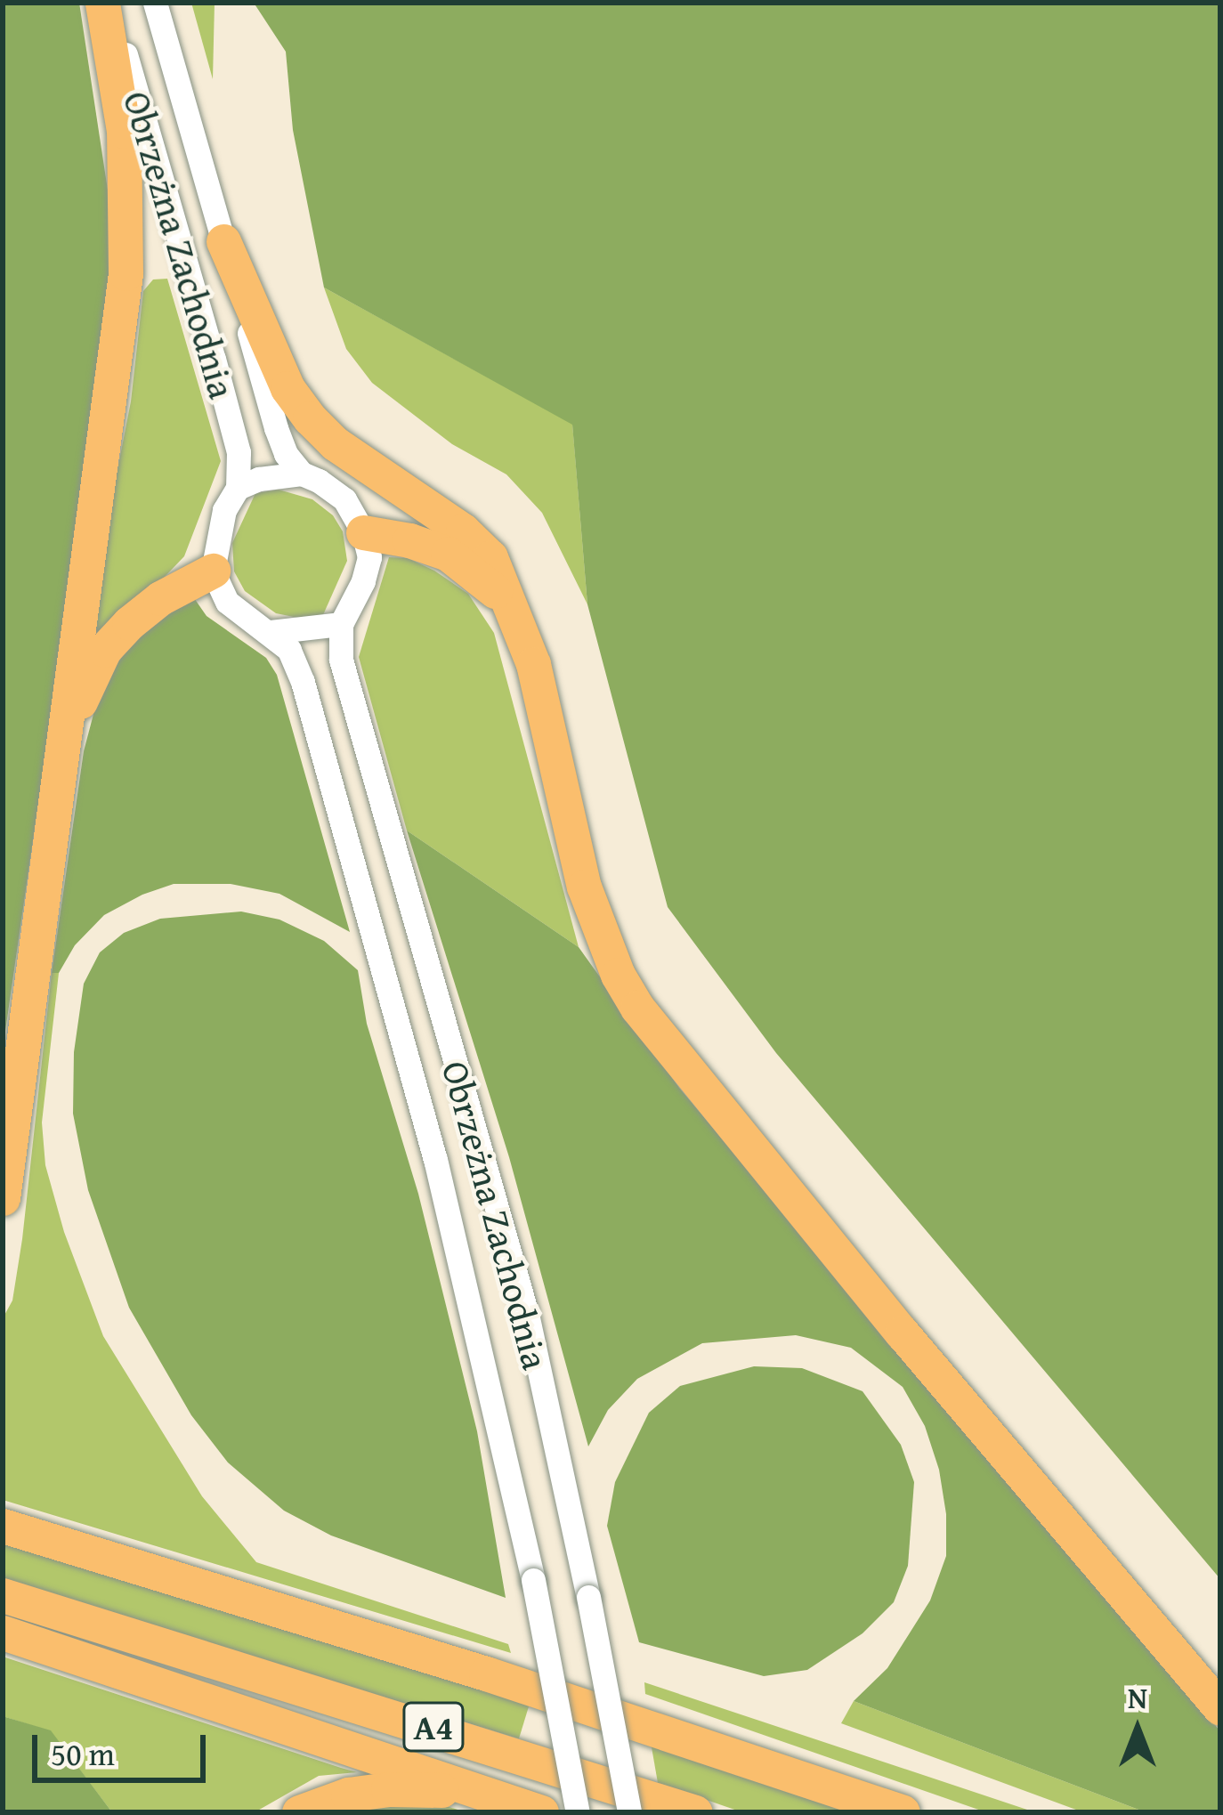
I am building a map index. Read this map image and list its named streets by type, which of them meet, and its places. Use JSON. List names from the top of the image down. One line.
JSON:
{"streets":{"highway":["A4"],"street":["Obrzeżna Zachodnia"]},"scale_bar":"50 m","north":"top"}
